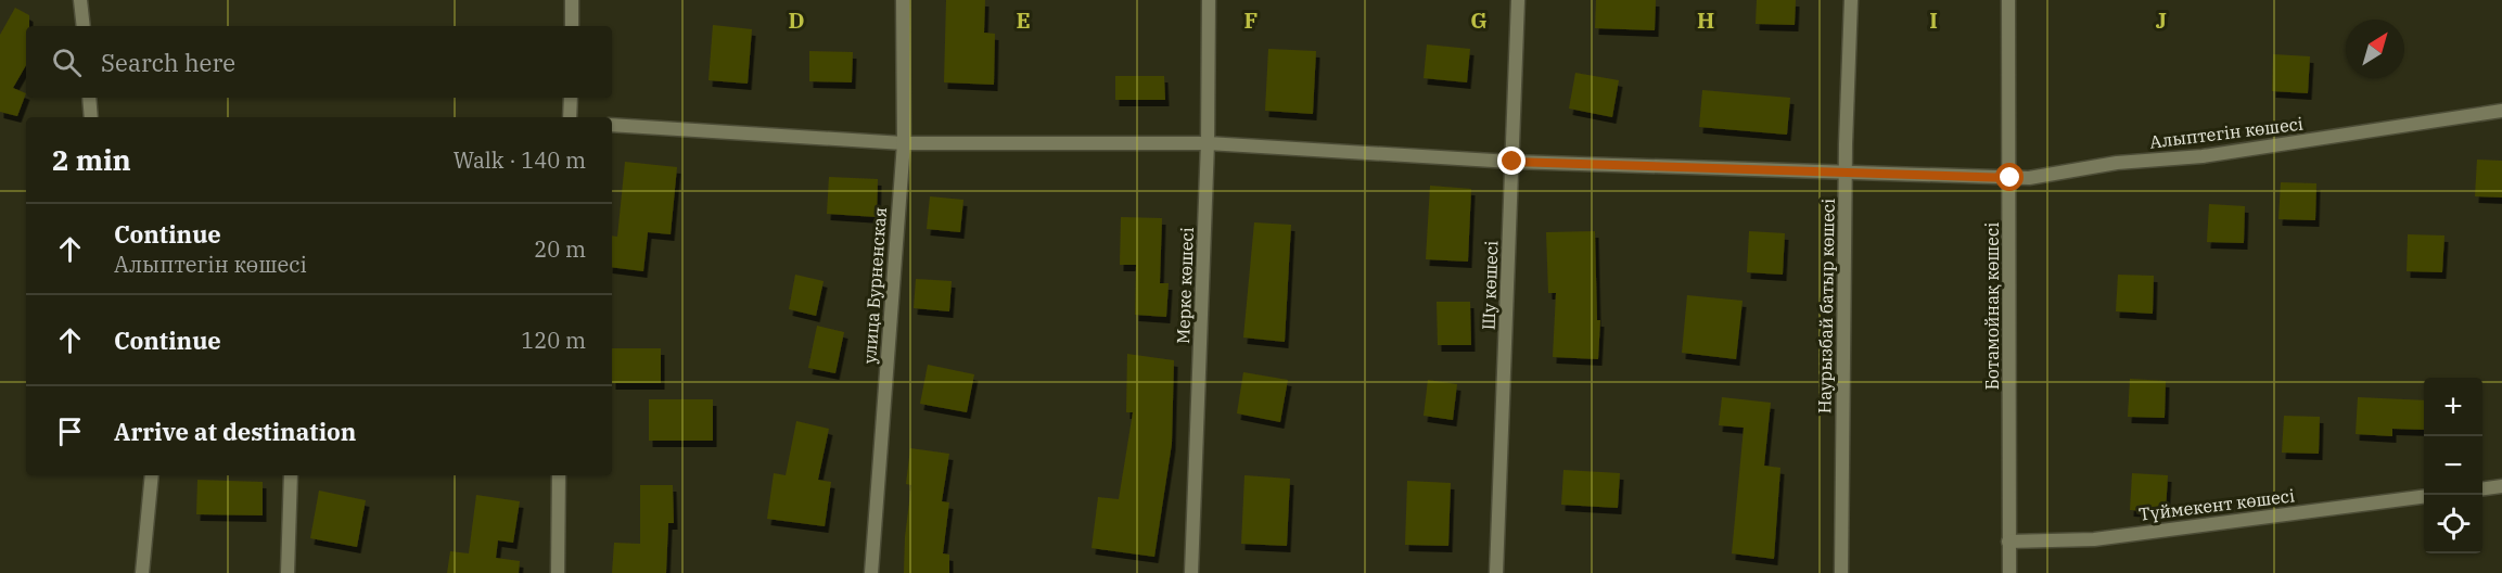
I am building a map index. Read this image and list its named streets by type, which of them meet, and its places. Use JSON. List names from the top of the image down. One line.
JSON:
{"streets":{"street":["Алыптегін көшесі","улица Бурненская","Мерке көшесі","Шу көшесі","Наурызбай батыр көшесі","Ботамойнақ көшесі","Түймекент көшесі"]},"crossings":[["Алыптегін көшесі","улица Бурненская"],["Алыптегін көшесі","Мерке көшесі"],["Алыптегін көшесі","Шу көшесі"],["Алыптегін көшесі","Наурызбай батыр көшесі"],["Алыптегін көшесі","Ботамойнақ көшесі"],["Ботамойнақ көшесі","Түймекент көшесі"]],"north":"top right","page":{"search":"Search here","heading":["2 min","Walk · 140 m"],"list":[["Continue","Алыптегін көшесі","20 m"],["Continue","120 m"],"Arrive at destination"],"map_buttons":["+","−"]},"grid":{"columns":["D","E","F","G","H","I","J"]}}
